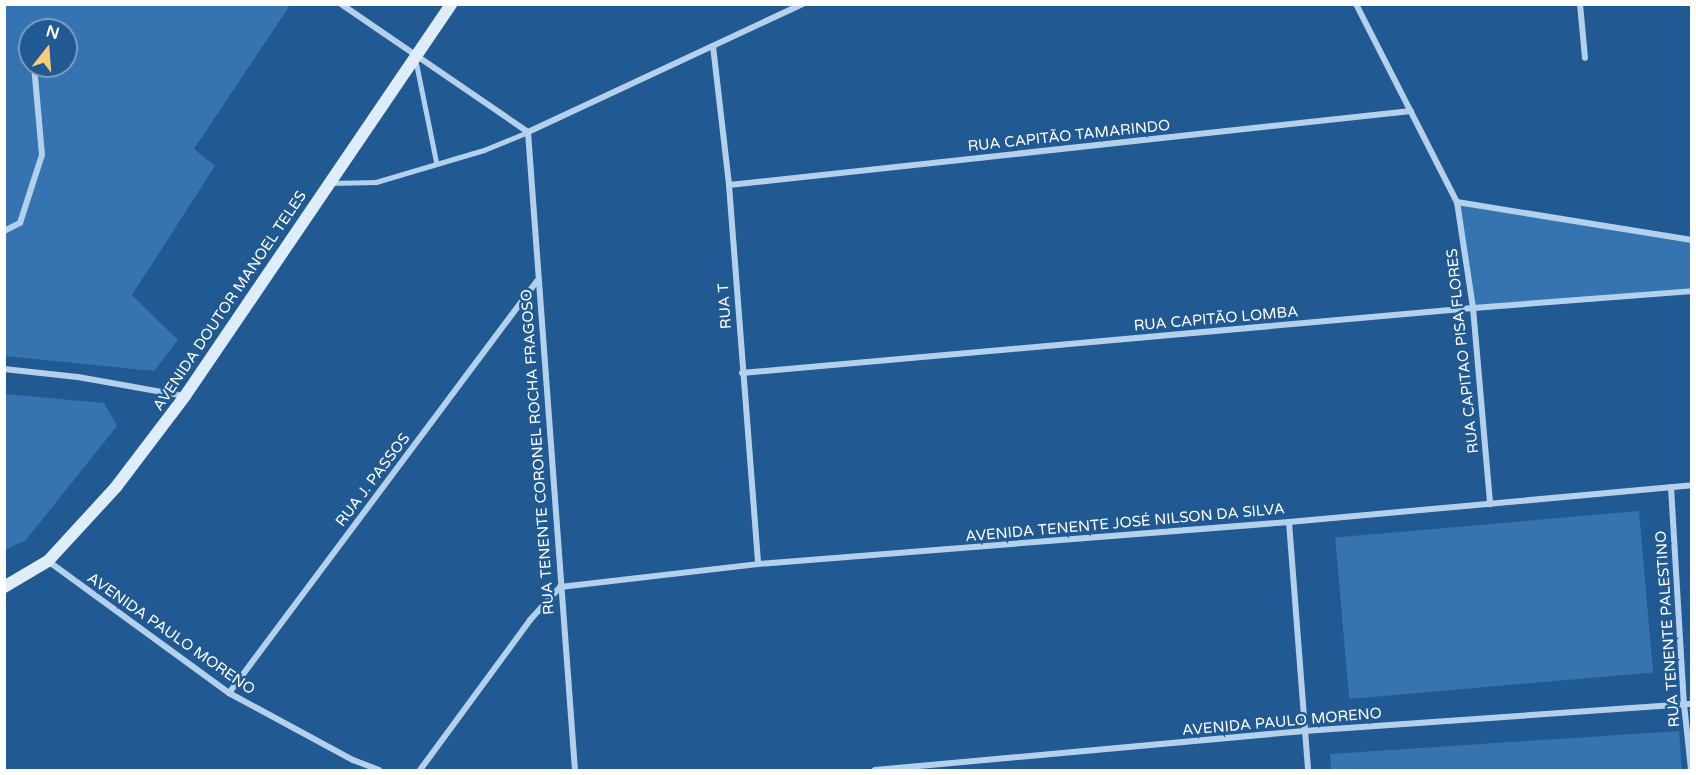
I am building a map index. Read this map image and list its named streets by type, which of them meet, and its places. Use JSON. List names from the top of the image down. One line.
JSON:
{"streets":{"main road":["AVENIDA DOUTOR MANOEL TELES"],"street":["RUA CAPITÃO TAMARINDO","RUA T","RUA CAPITÃO LOMBA","RUA CAPITAO PISA FLORES","RUA TENENTE CORONEL ROCHA FRAGOSO","RUA J. PASSOS","AVENIDA TENENTE JOSÉ NILSON DA SILVA","RUA TENENTE PALESTINO","AVENIDA PAULO MORENO"]},"crossings":[["RUA CAPITÃO TAMARINDO","RUA T"],["RUA CAPITÃO TAMARINDO","RUA CAPITAO PISA FLORES"],["AVENIDA DOUTOR MANOEL TELES","AVENIDA PAULO MORENO"],["RUA T","RUA CAPITÃO LOMBA"],["RUA T","AVENIDA TENENTE JOSÉ NILSON DA SILVA"],["RUA CAPITÃO LOMBA","RUA CAPITAO PISA FLORES"],["RUA CAPITAO PISA FLORES","AVENIDA TENENTE JOSÉ NILSON DA SILVA"],["RUA TENENTE CORONEL ROCHA FRAGOSO","RUA J. PASSOS"],["RUA TENENTE CORONEL ROCHA FRAGOSO","AVENIDA TENENTE JOSÉ NILSON DA SILVA"],["RUA J. PASSOS","AVENIDA PAULO MORENO"],["AVENIDA TENENTE JOSÉ NILSON DA SILVA","RUA TENENTE PALESTINO"],["RUA TENENTE PALESTINO","AVENIDA PAULO MORENO"]],"north":"top"}
